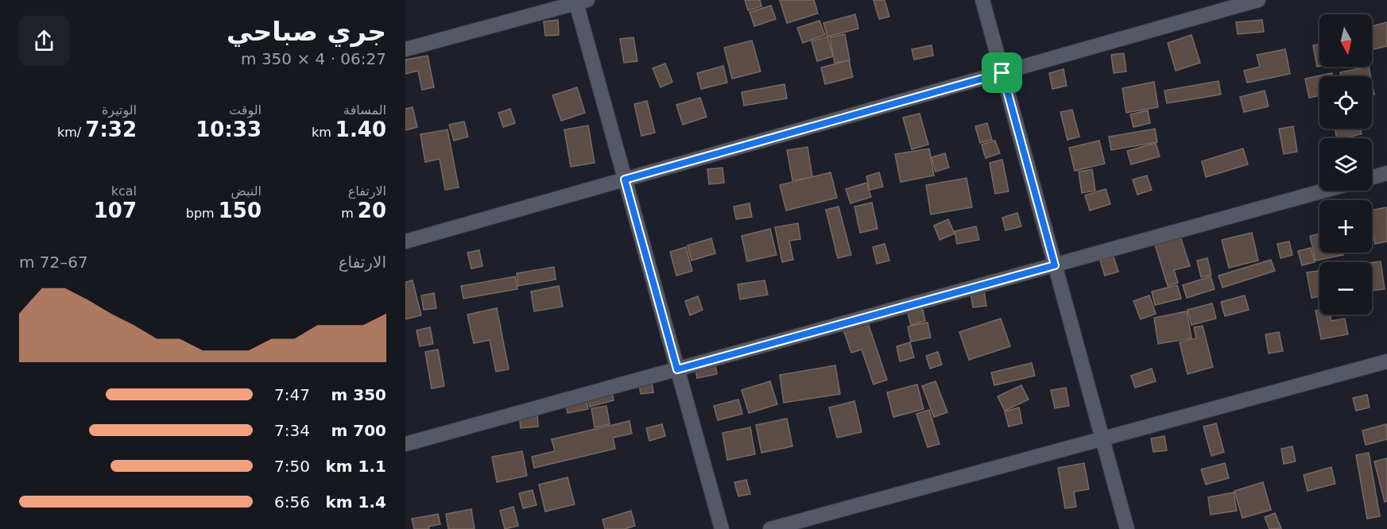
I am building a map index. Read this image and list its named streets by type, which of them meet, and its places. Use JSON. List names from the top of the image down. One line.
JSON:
{"north":"bottom","page":{"heading":["جري صباحي","06:27 · 4 × 350 m"],"map_buttons":["+","−"],"stats":[["المسافة","1.40 km"],["الوقت","10:33"],["الوتيرة","7:32 /km"],["الارتفاع","20 m"],["النبض","150 bpm"],["kcal","107"]],"chart":["الارتفاع","67–72 m"],"list":[{"name":"350 m","note":"7:47"},{"name":"700 m","note":"7:34"},{"name":"1.1 km","note":"7:50"},{"name":"1.4 km","note":"6:56"}]}}
